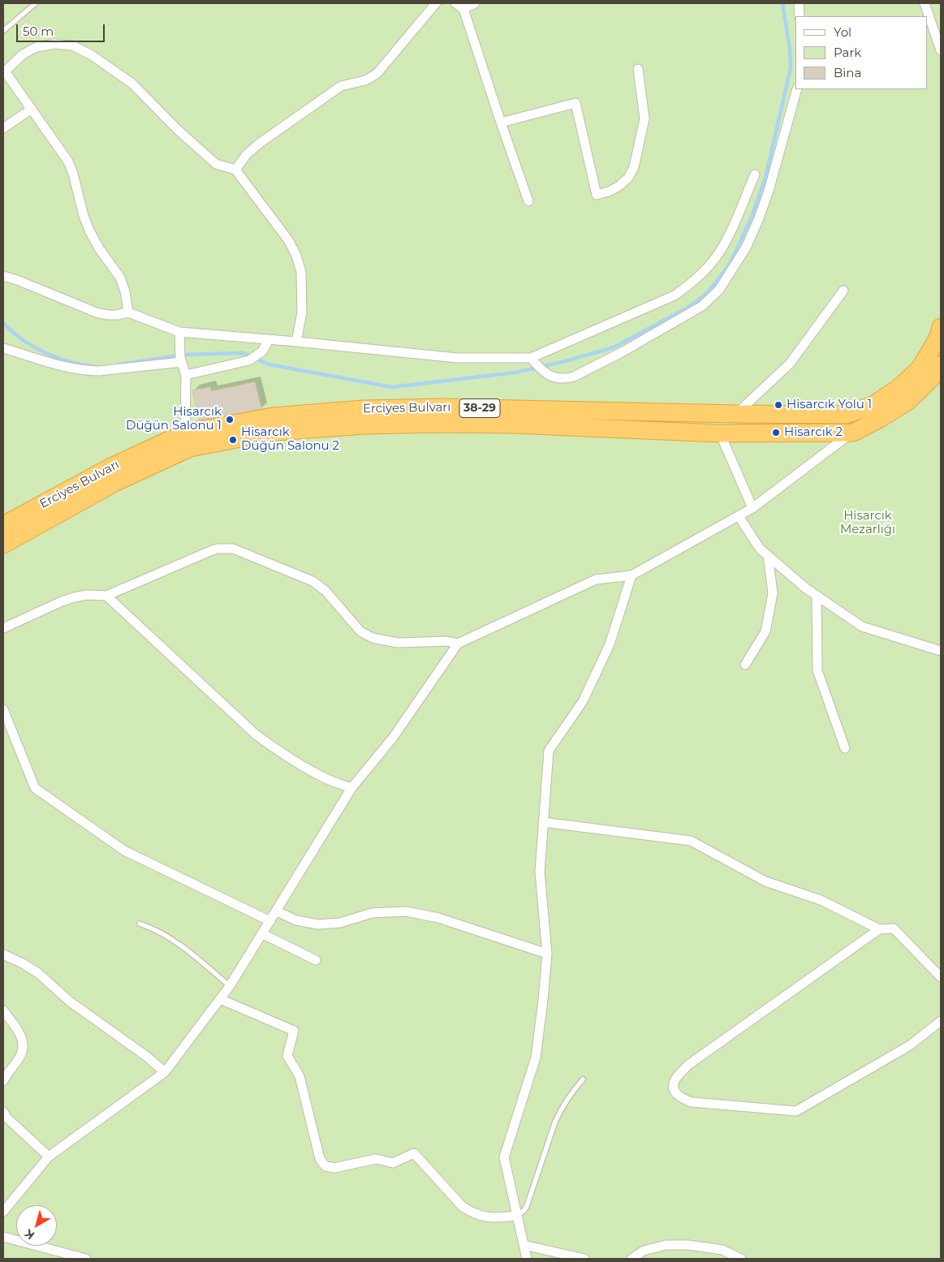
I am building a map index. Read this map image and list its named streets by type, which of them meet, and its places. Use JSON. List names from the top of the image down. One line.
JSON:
{"streets":{"highway":["Erciyes Bulvarı","38-29"]},"parks":["Hisarcık Mezarlığı"],"places":["Hisarcık Yolu 1","Hisarcık Düğün Salonu 1","Hisarcık 2","Hisarcık Düğün Salonu 2"],"legend":["Yol","Park","Bina"],"scale_bar":"50 m","north":"bottom left"}
